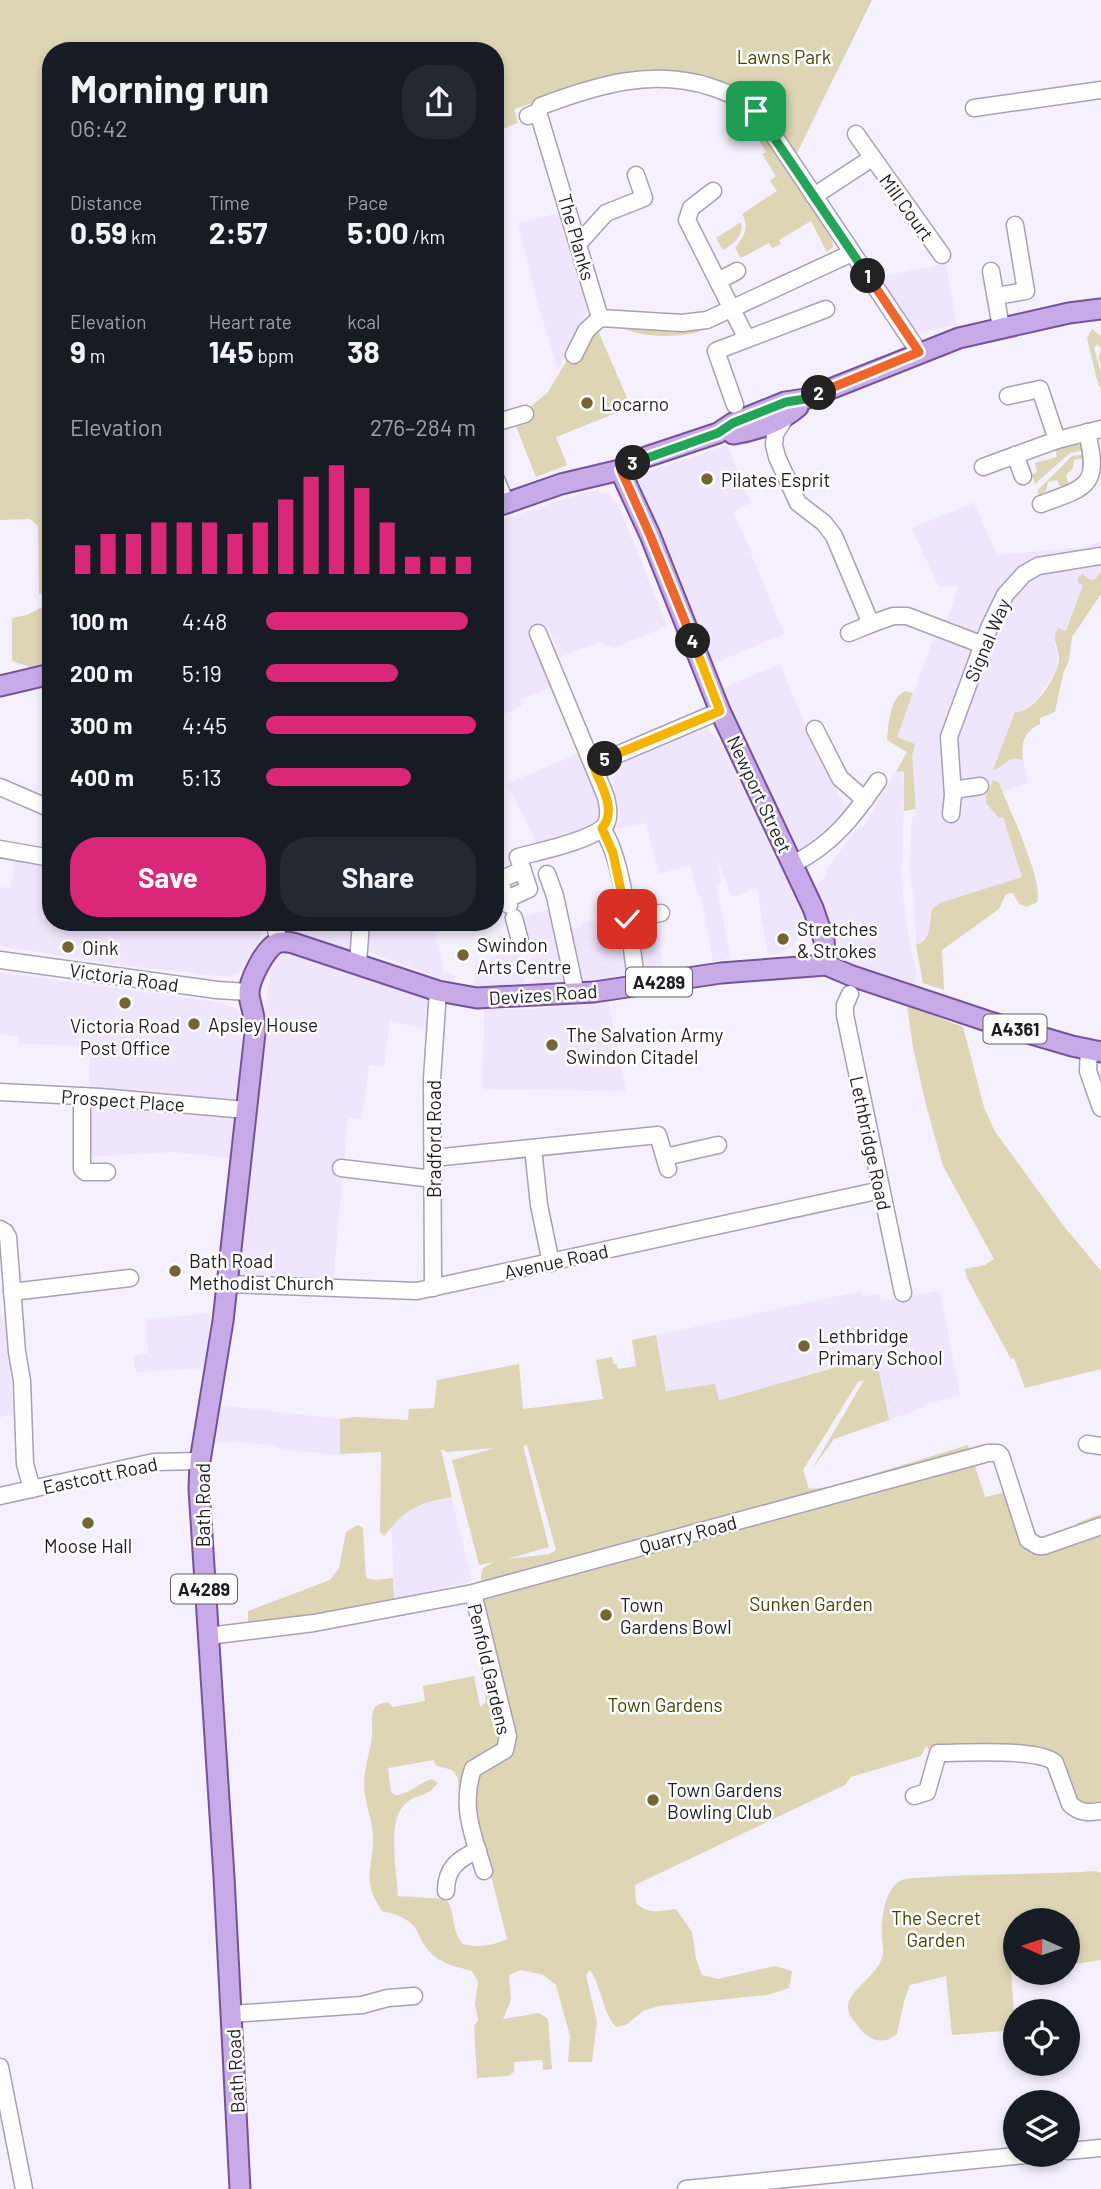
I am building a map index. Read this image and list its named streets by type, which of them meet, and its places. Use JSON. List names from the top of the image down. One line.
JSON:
{"streets":{"main road":["Newport Street","A4289","Devizes Road","A4361","Bath Road"],"street":["Mill Court","The Planks","Signal Way","Victoria Road","Prospect Place","Bradford Road","Lethbridge Road","Avenue Road","Eastcott Road","Quarry Road","Penfold Gardens"]},"crossings":[["Mill Court","The Planks"],["Newport Street","Devizes Road"],["Victoria Road","Bath Road"],["Devizes Road","Bradford Road"],["Prospect Place","Bath Road"],["Bradford Road","Avenue Road"],["Lethbridge Road","Avenue Road"],["Avenue Road","Bath Road"],["Eastcott Road","Bath Road"],["Bath Road","Quarry Road"],["Quarry Road","Penfold Gardens"]],"parks":["Lawns Park","Sunken Garden","Town Gardens","The Secret Garden"],"places":["Locarno","Pilates Esprit","Stretches & Strokes","Oink","Swindon Arts Centre","Victoria Road Post Office","Apsley House","The Salvation Army Swindon Citadel","Bath Road Methodist Church","Lethbridge Primary School","Moose Hall","Town Gardens Bowl","Town Gardens Bowling Club"],"north":"left","page":{"heading":["Morning run","06:42"],"stats":[["Distance","0.59 km"],["Time","2:57"],["Pace","5:00 /km"],["Elevation","9 m"],["Heart rate","145 bpm"],["kcal","38"]],"pins":["1","2","3","4","5"],"chart":["Elevation","276–284 m"],"list":[{"name":"100 m","note":"4:48"},{"name":"200 m","note":"5:19"},{"name":"300 m","note":"4:45"},{"name":"400 m","note":"5:13"}],"buttons":["Save","Share"]}}
